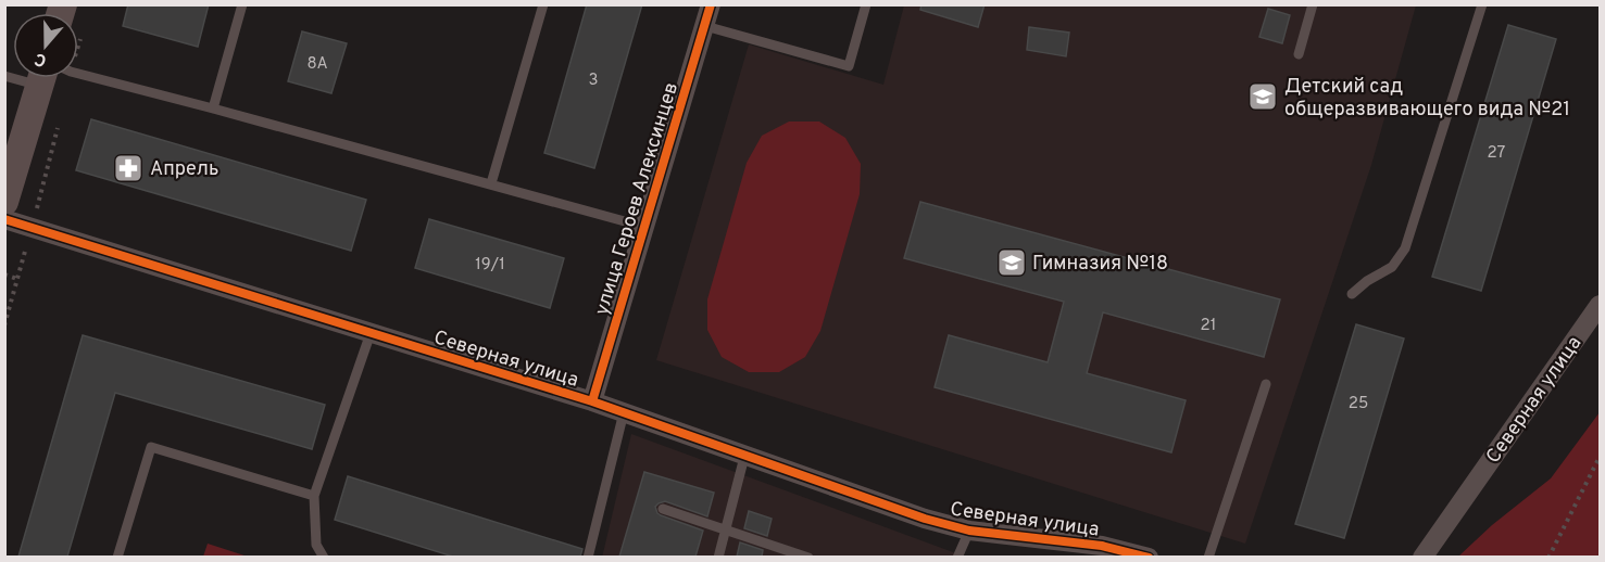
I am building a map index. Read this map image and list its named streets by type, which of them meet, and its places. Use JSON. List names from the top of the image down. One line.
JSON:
{"streets":{"street":["улица Героев Алексинцев","Северная улица"]},"crossings":[["улица Героев Алексинцев","Северная улица"]],"places":{"school or university":["Детский сад общеразвивающего вида №21","Гимназия №18"],"pharmacy":["Апрель"]},"house_numbers":["8А","3","27","19/1","21","25"],"north":"bottom"}
